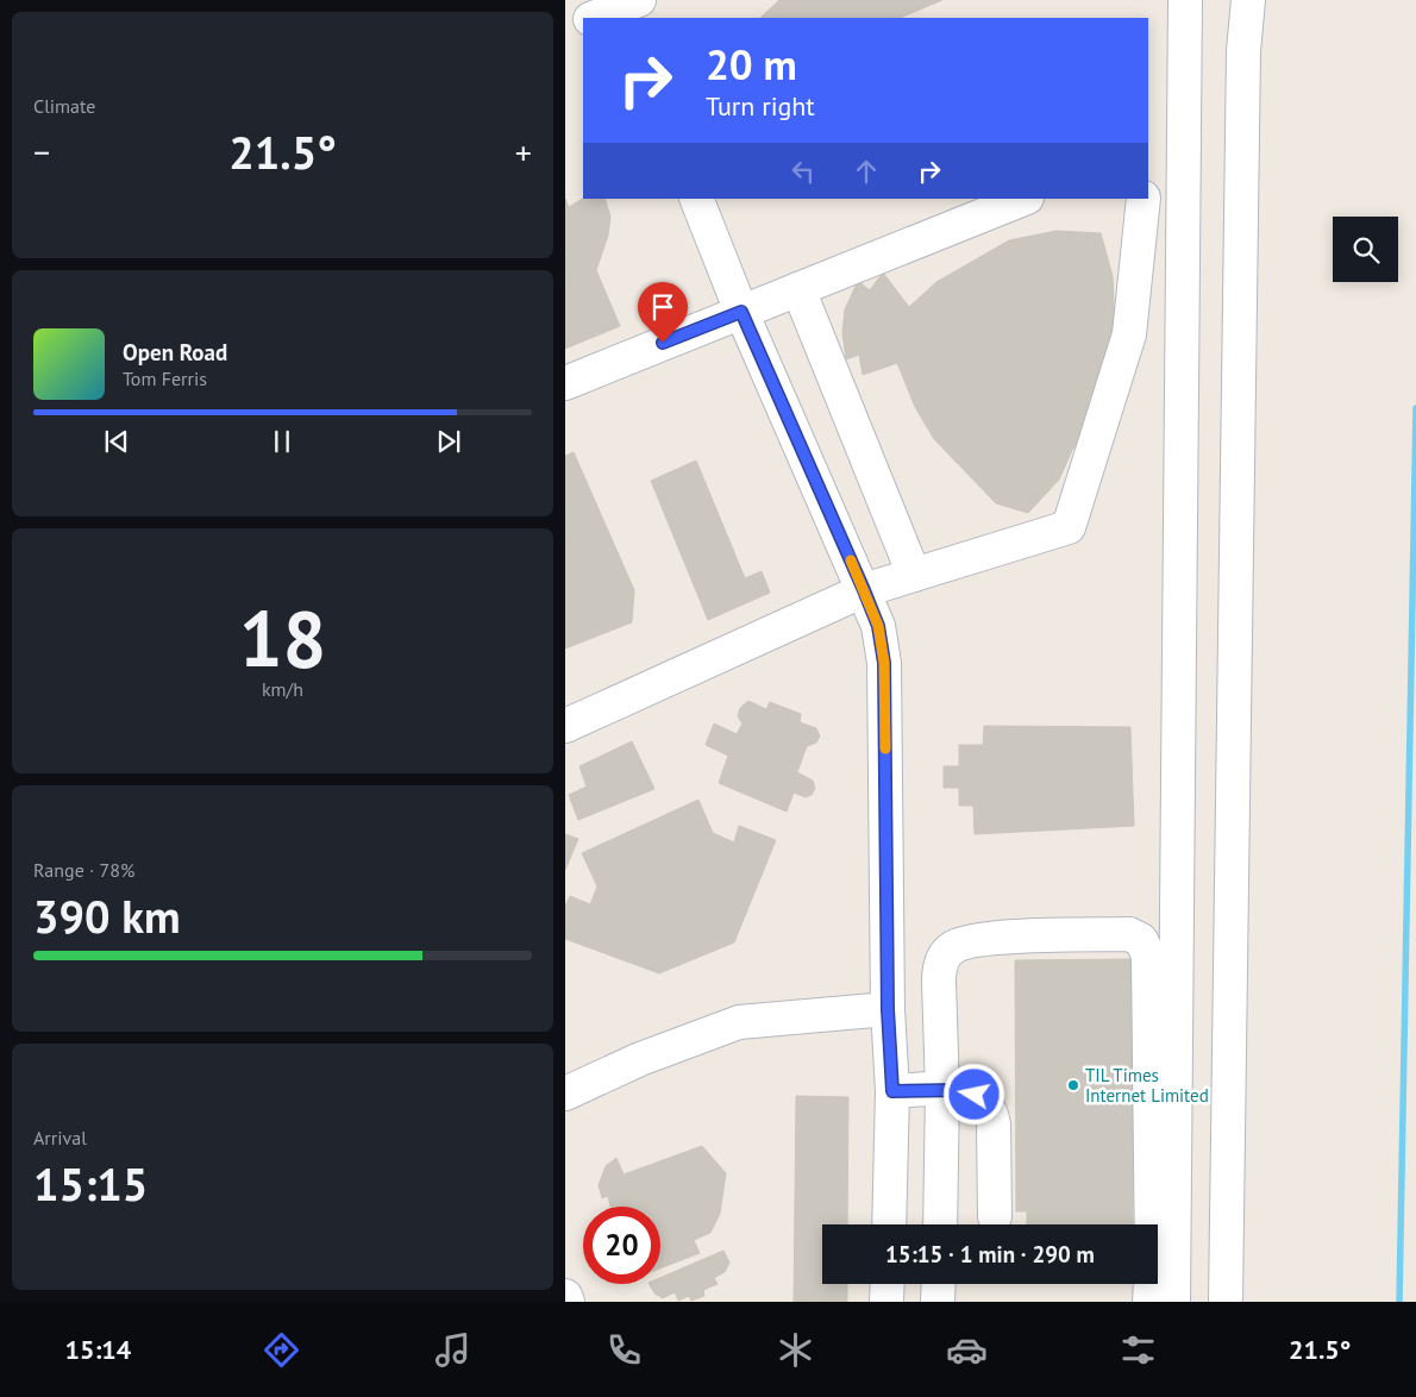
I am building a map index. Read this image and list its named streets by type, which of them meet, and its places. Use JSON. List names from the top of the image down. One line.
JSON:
{"places":["TIL Times Internet Limited"],"page":{"tile":["Climate",["18","km/h"],["Range · 78%","390 km"],["Arrival","15:15"]],"turn":["20 m","Turn right"],"heat":["−","21.5°","+"],"song":["Open Road","Tom Ferris"],"limit":"20","trip":"15:15 · 1 min · 290 m","tabs":["15:14","21.5°"]}}
